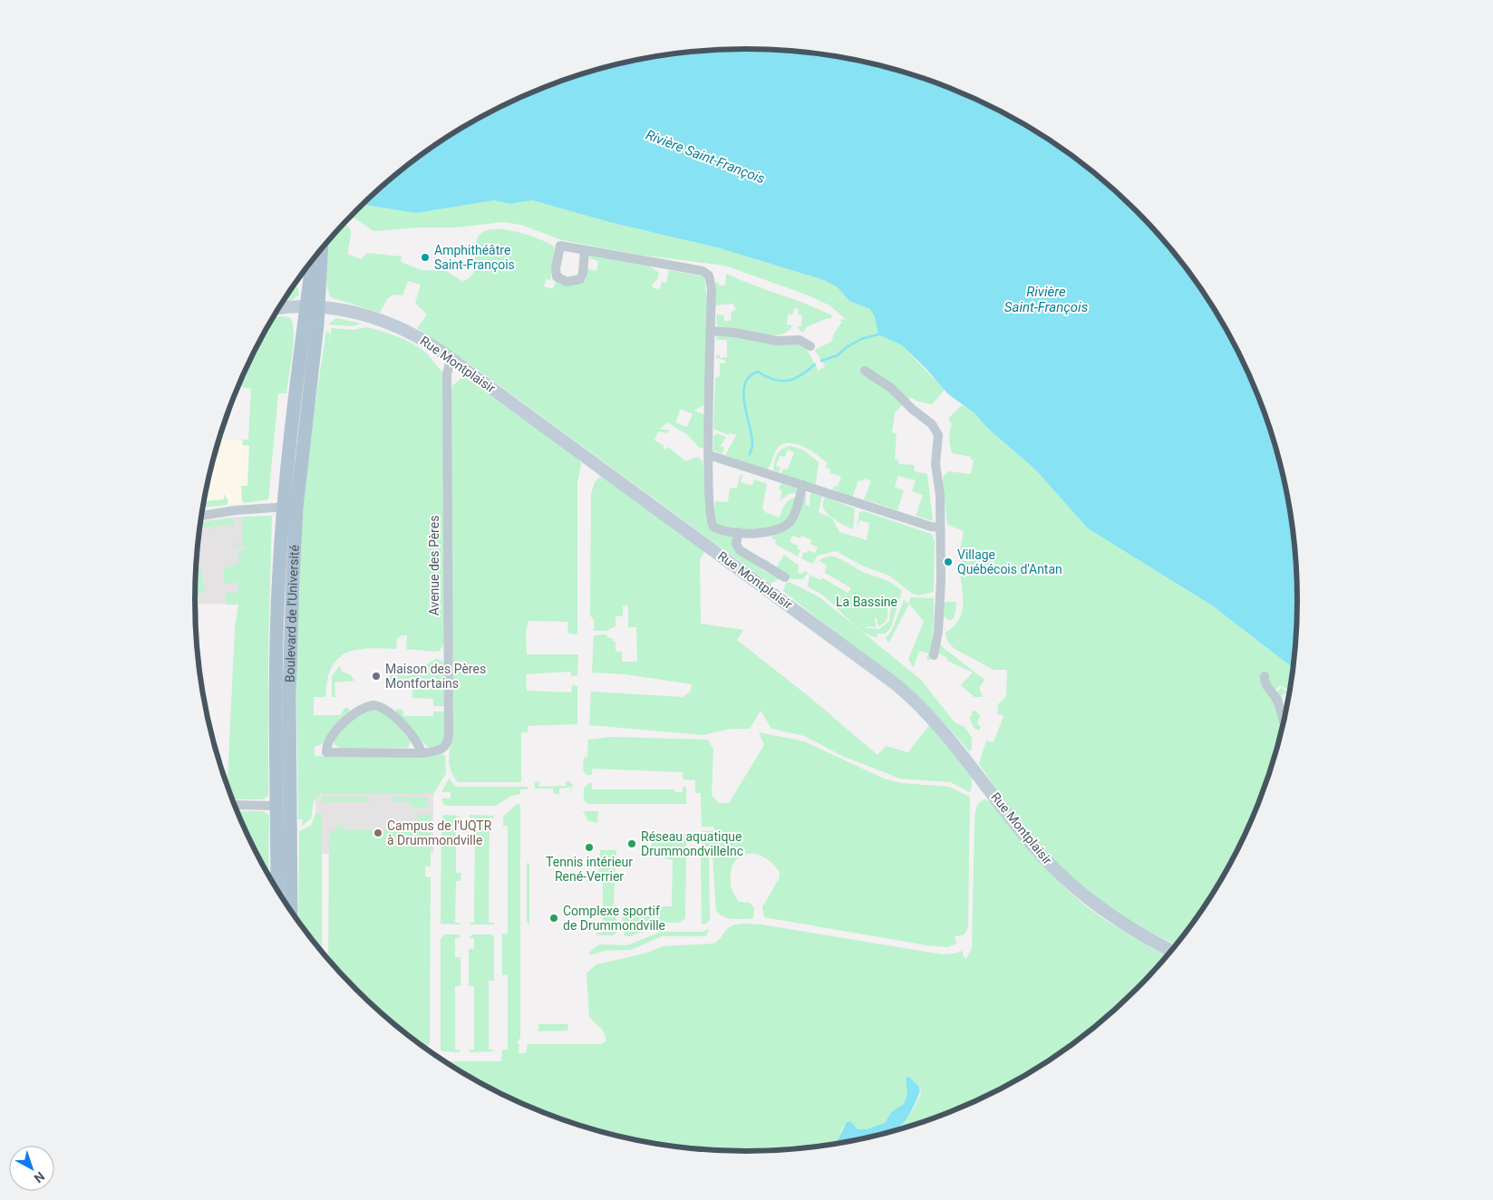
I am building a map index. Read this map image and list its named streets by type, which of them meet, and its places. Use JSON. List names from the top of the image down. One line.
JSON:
{"streets":{"main road":["Boulevard de l'Université"],"street":["Rue Montplaisir","Avenue des Pères"]},"crossings":[["Rue Montplaisir","Avenue des Pères"],["Rue Montplaisir","Boulevard de l'Université"]],"water":["Rivière Saint-François"],"parks":["La Bassine"],"places":["Amphithéâtre Saint-François","Village Québécois d'Antan","Maison des Pères Montfortains","Campus de l'UQTR à Drummondville","Réseau aquatique DrummondvilleInc","Tennis intérieur René-Verrier","Complexe sportif de Drummondville"],"north":"bottom right"}
